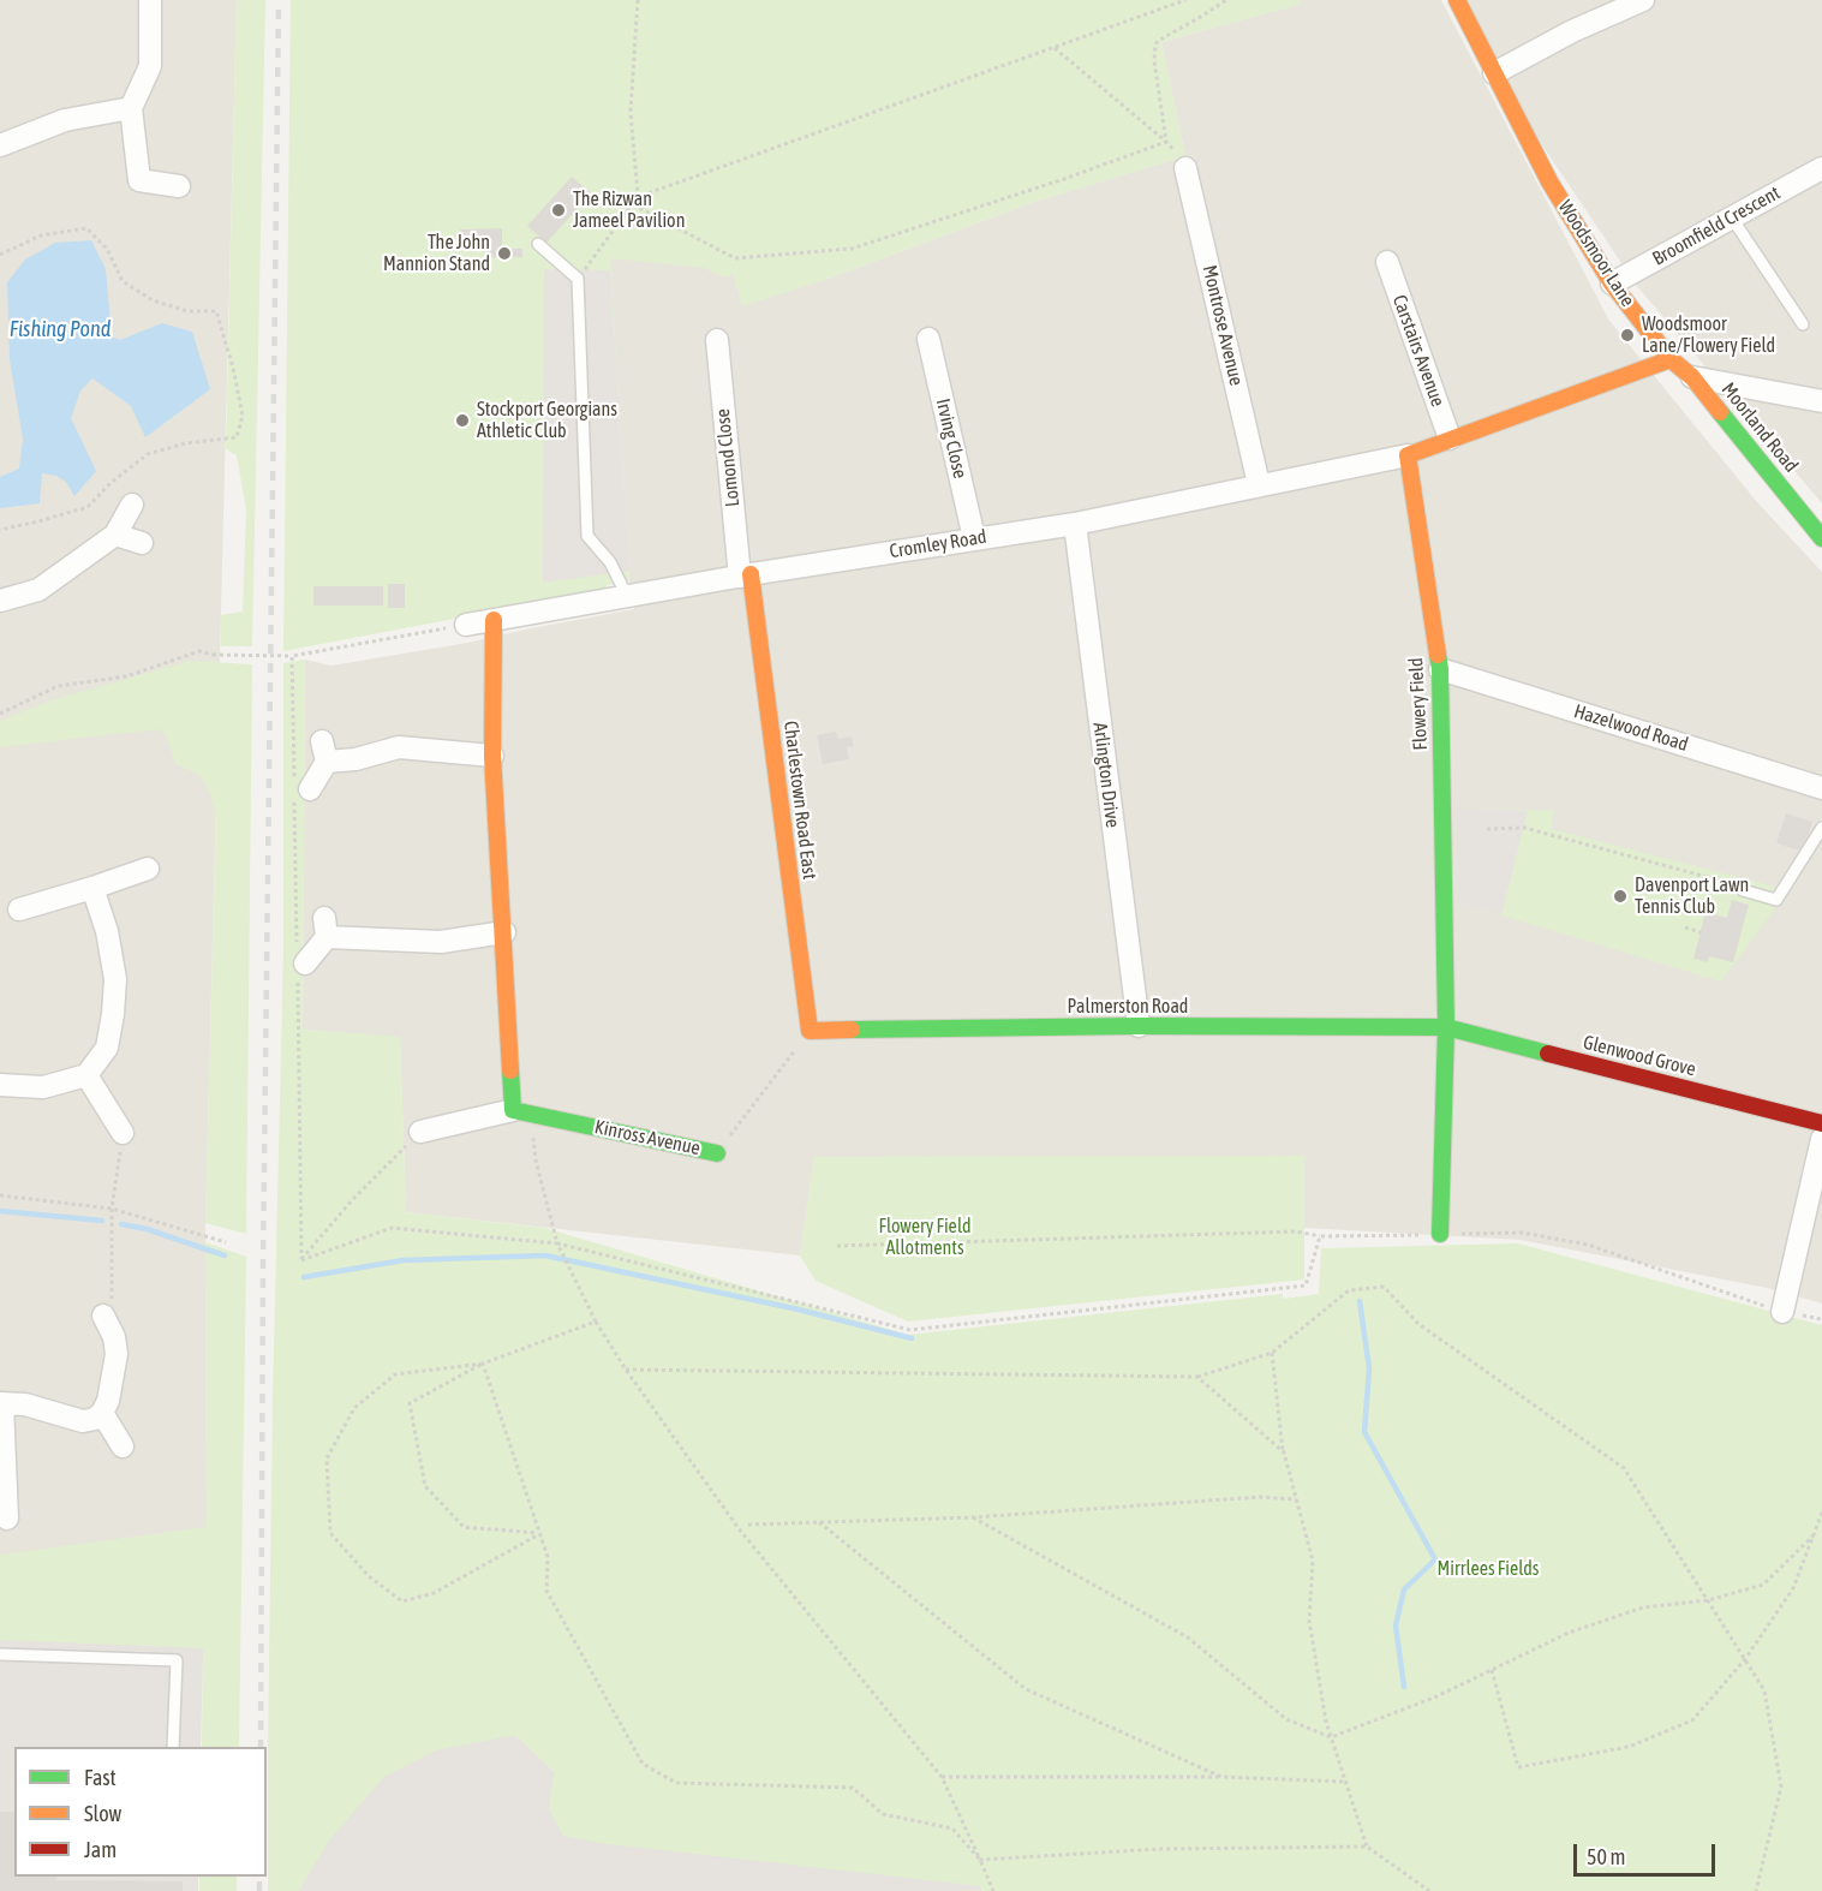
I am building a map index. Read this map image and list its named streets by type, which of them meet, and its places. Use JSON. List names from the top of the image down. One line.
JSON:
{"streets":{"street":["Broomfield Crescent","Woodsmoor Lane","Montrose Avenue","Carstairs Avenue","Moorland Road","Irving Close","Lomond Close","Cromley Road","Flowery Field","Hazelwood Road","Arlington Drive","Charlestown Road East","Palmerston Road","Glenwood Grove","Kinross Avenue"]},"crossings":[["Broomfield Crescent","Woodsmoor Lane"],["Woodsmoor Lane","Moorland Road"],["Montrose Avenue","Cromley Road"],["Irving Close","Cromley Road"],["Lomond Close","Cromley Road"],["Lomond Close","Charlestown Road East"],["Cromley Road","Flowery Field"],["Cromley Road","Arlington Drive"],["Cromley Road","Charlestown Road East"],["Flowery Field","Hazelwood Road"],["Flowery Field","Palmerston Road"],["Flowery Field","Glenwood Grove"],["Arlington Drive","Palmerston Road"],["Charlestown Road East","Palmerston Road"],["Charlestown Road East","Kinross Avenue"],["Palmerston Road","Glenwood Grove"],["Palmerston Road","Kinross Avenue"]],"water":["Fishing Pond"],"parks":["Flowery Field Allotments","Mirrlees Fields"],"places":["The Rizwan Jameel Pavilion","The John Mannion Stand","Woodsmoor Lane/Flowery Field","Stockport Georgians Athletic Club","Davenport Lawn Tennis Club"],"legend":["Fast","Slow","Jam"],"scale_bar":"50 m"}
